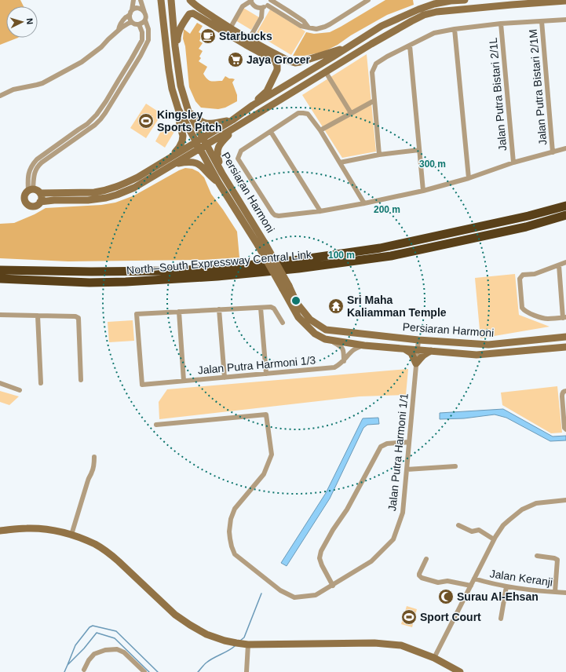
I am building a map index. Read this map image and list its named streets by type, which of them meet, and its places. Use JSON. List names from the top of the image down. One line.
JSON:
{"streets":{"highway":["North–South Expressway Central Link"],"main road":["Persiaran Harmoni"],"street":["Jalan Putra Bistari 2/1M","Jalan Putra Bistari 2/1L","Jalan Putra Harmoni 1/3","Jalan Putra Harmoni 1/1","Jalan Keranji"]},"crossings":[["Persiaran Harmoni","Jalan Putra Harmoni 1/3"],["Persiaran Harmoni","Jalan Putra Harmoni 1/1"]],"places":{"cafe":["Starbucks"],"supermarket":["Jaya Grocer"],"sports":["Kingsley Sports Pitch","Sport Court"],"temple":["Sri Maha Kaliamman Temple"],"mosque":["Surau Al-Ehsan"]},"north":"right","rings":["300 m","200 m","100 m"]}
